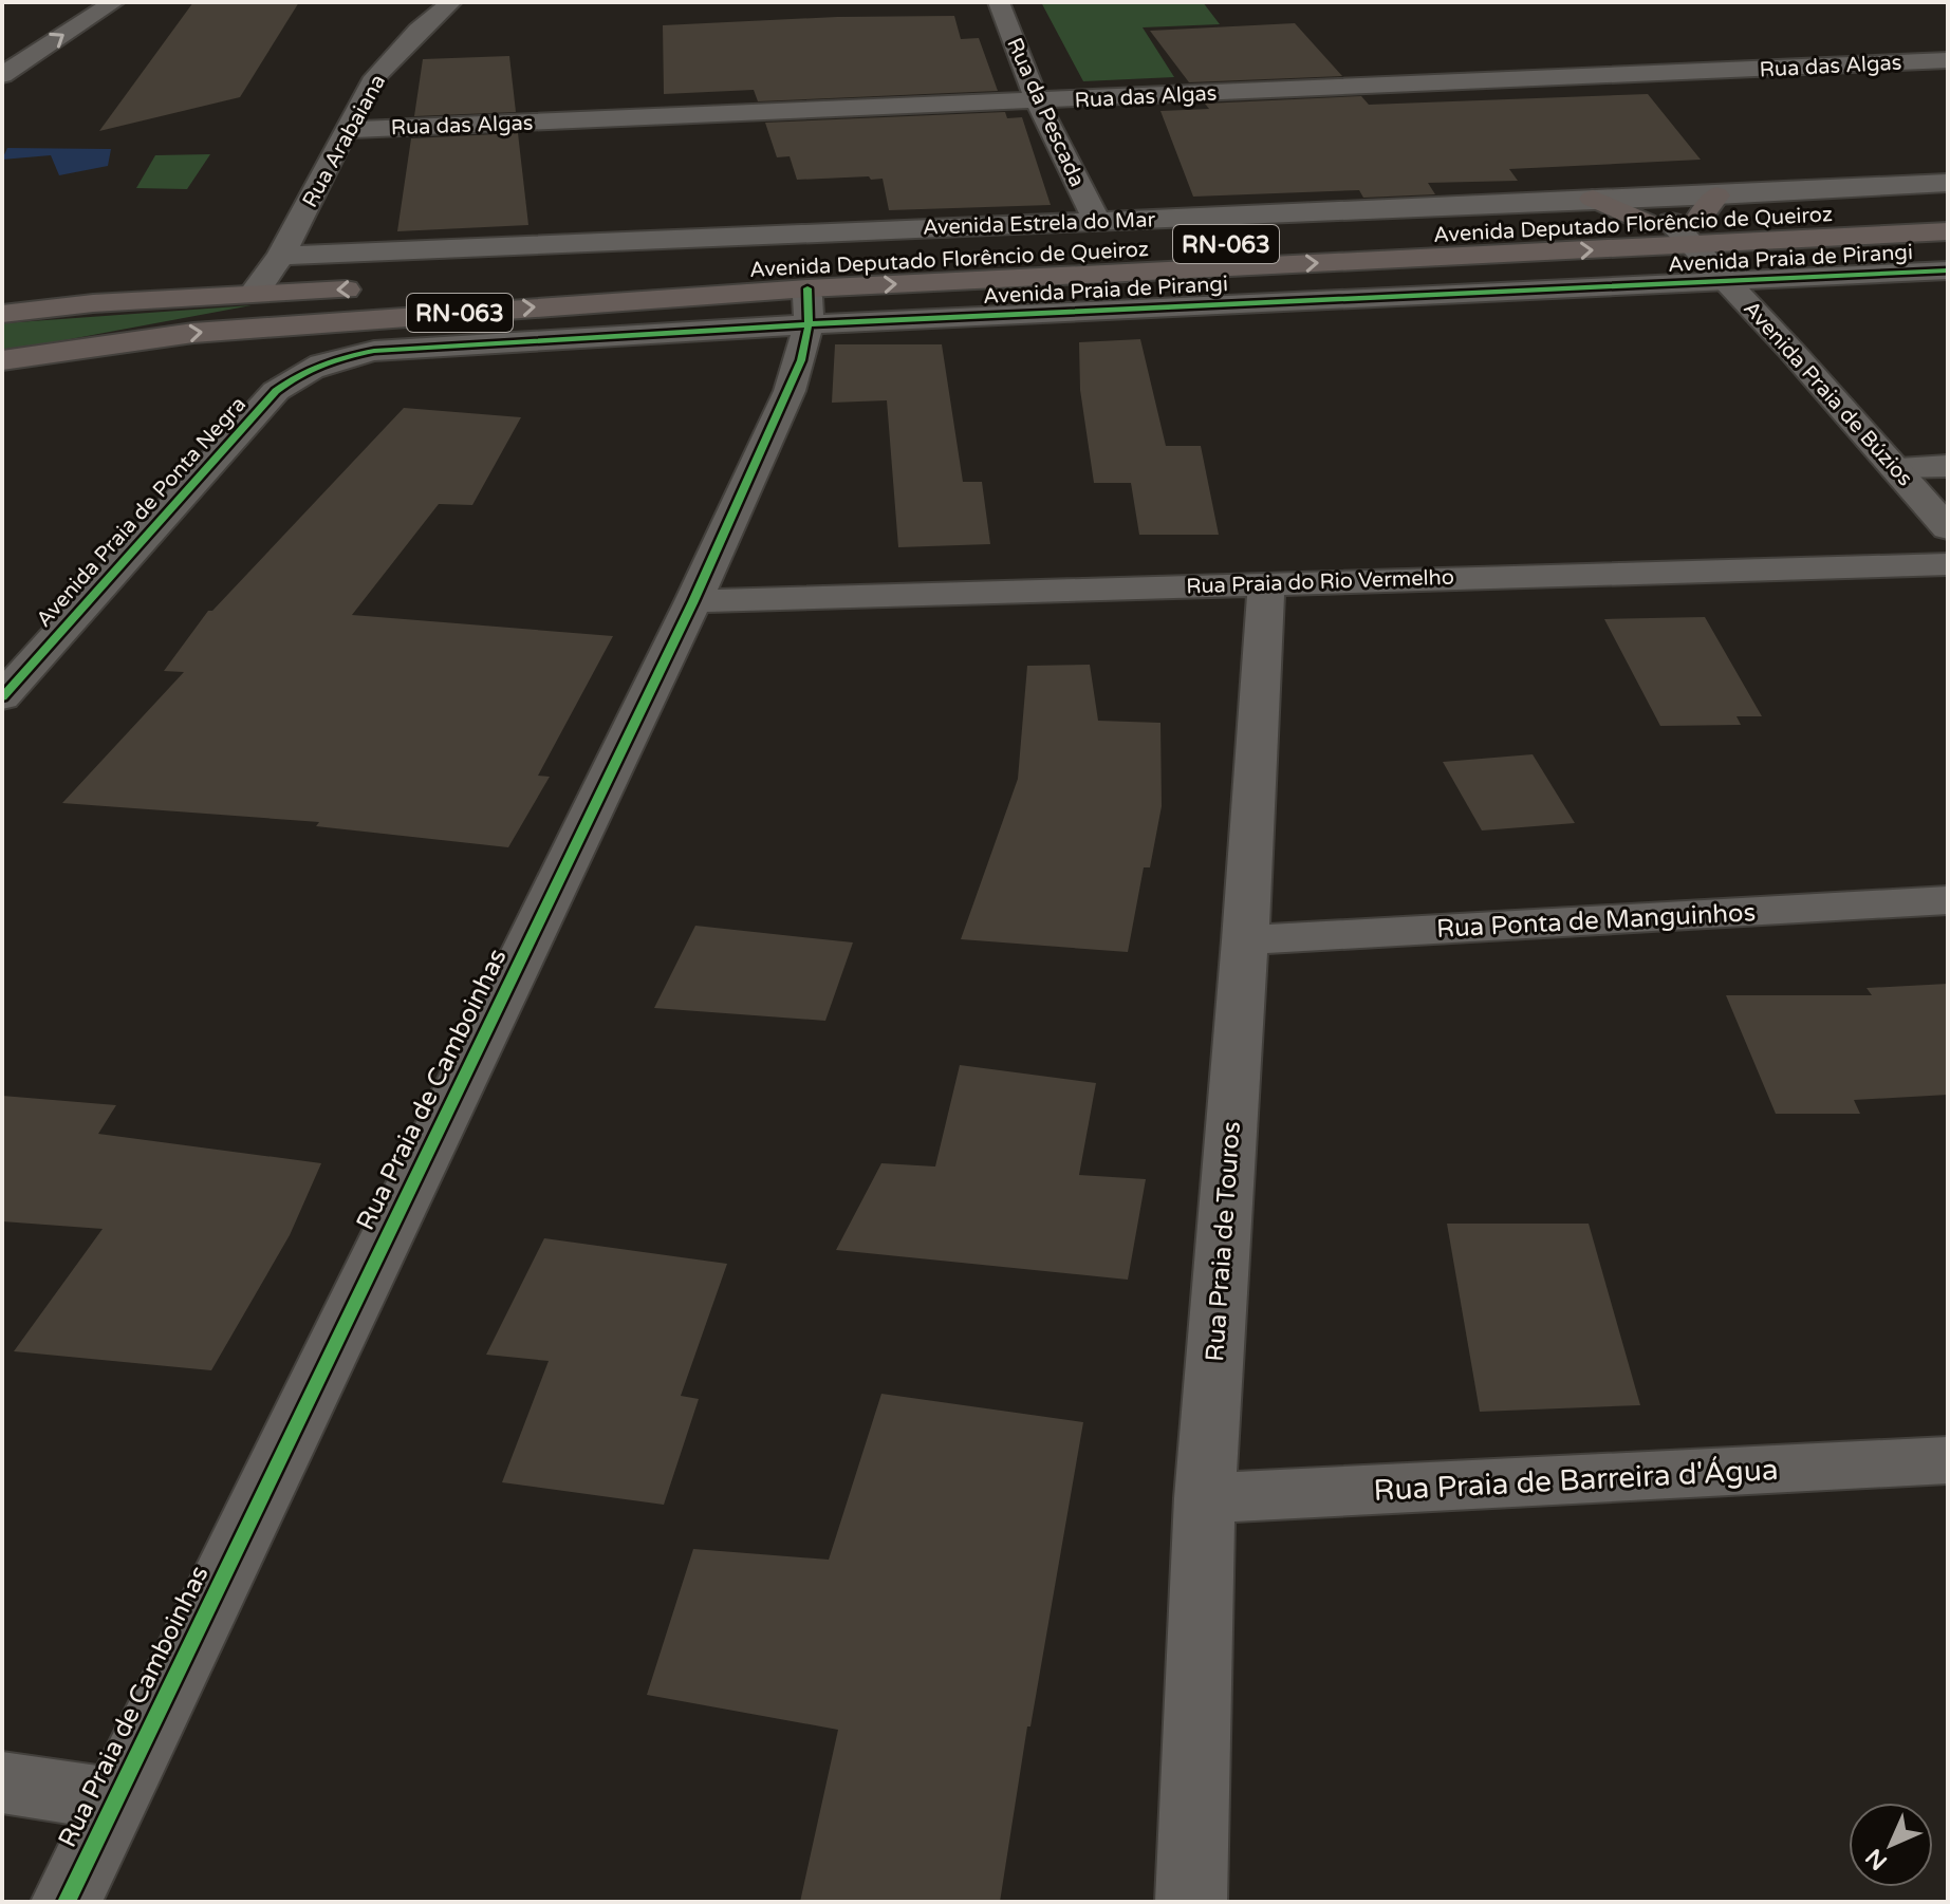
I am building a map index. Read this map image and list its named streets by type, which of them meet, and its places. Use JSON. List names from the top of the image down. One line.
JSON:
{"streets":{"main road":["Avenida Deputado Florêncio de Queiroz","RN-063"],"street":["Rua das Algas","Rua da Pescada","Rua Arabaiana","Avenida Estrela do Mar","Avenida Praia de Pirangi","Avenida Praia de Búzios","Avenida Praia de Ponta Negra","Rua Praia do Rio Vermelho","Rua Ponta de Manguinhos","Rua Praia de Camboinhas","Rua Praia de Touros","Rua Praia de Barreira d'Água"]},"crossings":[["Rua das Algas","Rua da Pescada"],["Rua das Algas","Rua Arabaiana"],["Rua da Pescada","Avenida Estrela do Mar"],["Rua Arabaiana","Avenida Estrela do Mar"],["Avenida Deputado Florêncio de Queiroz","Avenida Praia de Búzios"],["Avenida Deputado Florêncio de Queiroz","Rua Praia de Camboinhas"],["Avenida Praia de Pirangi","Avenida Praia de Búzios"],["Avenida Praia de Pirangi","Avenida Praia de Ponta Negra"],["Avenida Praia de Pirangi","Rua Praia de Camboinhas"],["Rua Praia do Rio Vermelho","Rua Praia de Camboinhas"],["Rua Praia do Rio Vermelho","Rua Praia de Touros"],["Rua Ponta de Manguinhos","Rua Praia de Touros"],["Rua Praia de Touros","Rua Praia de Barreira d'Água"]],"north":"bottom left"}
